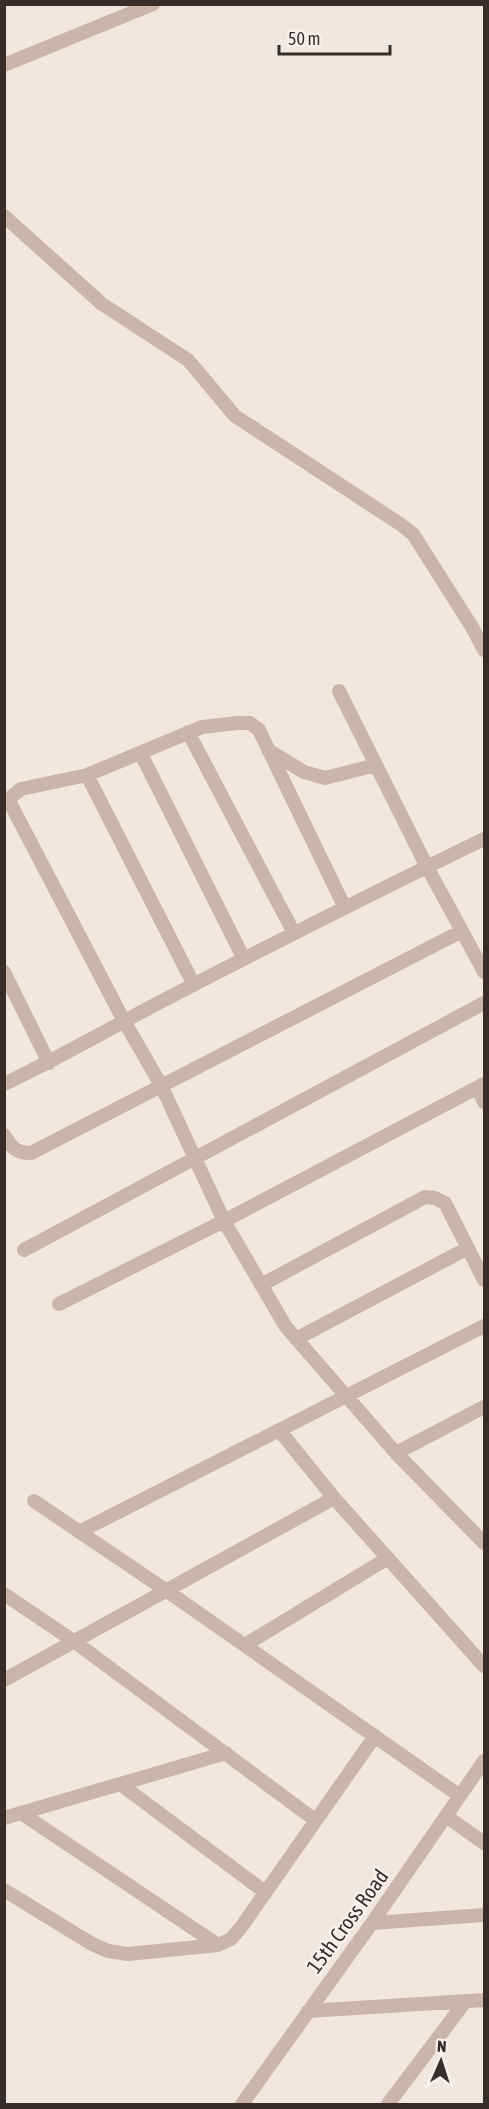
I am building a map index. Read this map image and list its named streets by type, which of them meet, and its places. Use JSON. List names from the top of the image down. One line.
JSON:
{"streets":{"street":["15th Cross Road"]},"scale_bar":"50 m","north":"top"}
